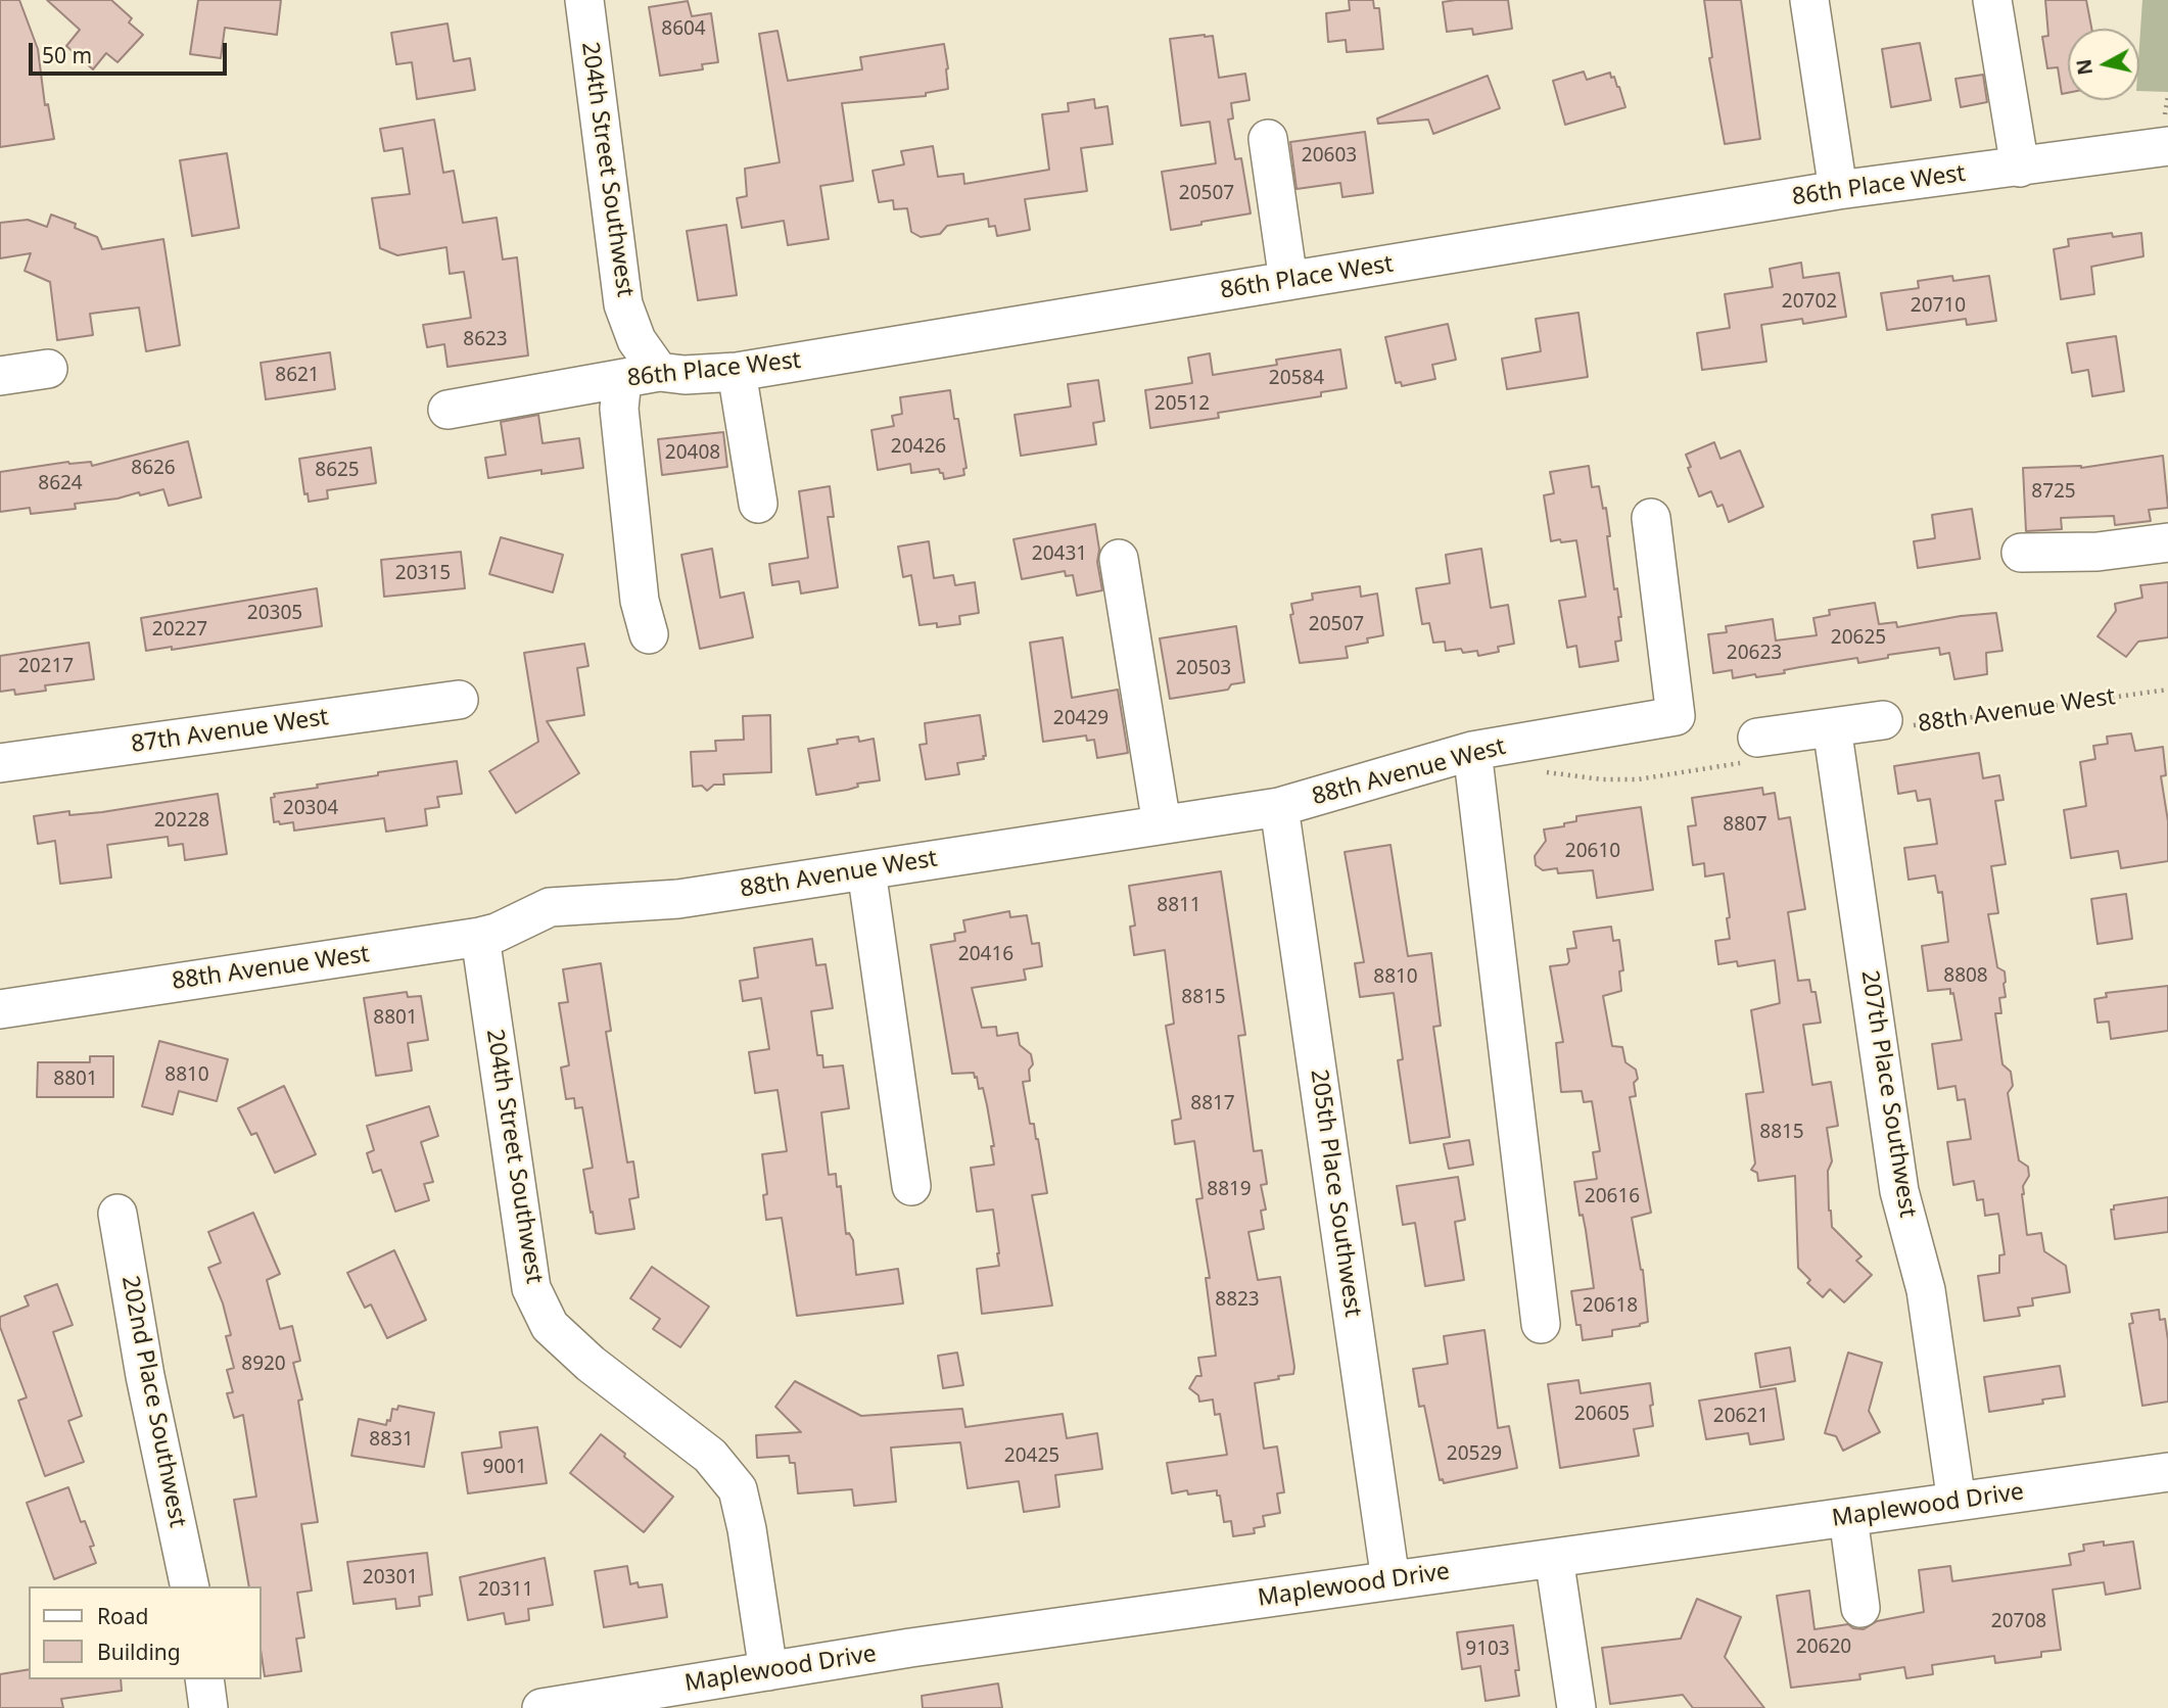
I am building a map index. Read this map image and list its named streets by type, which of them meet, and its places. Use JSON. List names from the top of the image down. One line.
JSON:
{"streets":{"street":["204th Street Southwest","86th Place West","88th Avenue West","87th Avenue West","207th Place Southwest","205th Place Southwest","202nd Place Southwest","Maplewood Drive"]},"crossings":[["204th Street Southwest","86th Place West"],["204th Street Southwest","88th Avenue West"],["204th Street Southwest","Maplewood Drive"],["88th Avenue West","207th Place Southwest"],["88th Avenue West","205th Place Southwest"],["207th Place Southwest","Maplewood Drive"],["205th Place Southwest","Maplewood Drive"]],"house_numbers":["8604","20603","20507","20702","20710","8623","8621","20584","20512","20426","20408","8626","8625","8624","8725","20431","20315","20305","20507","20227","20625","20623","20217","20503","20429","20304","20228","8807","20610","8811","20416","8808","8810","8815","8801","8810","8801","8817","8815","8819","20616","8823","20618","8920","20605","20621","8831","20529","20425","9001","20301","20311","20708","20620","9103"],"legend":["Road","Building"],"scale_bar":"50 m","north":"left"}
